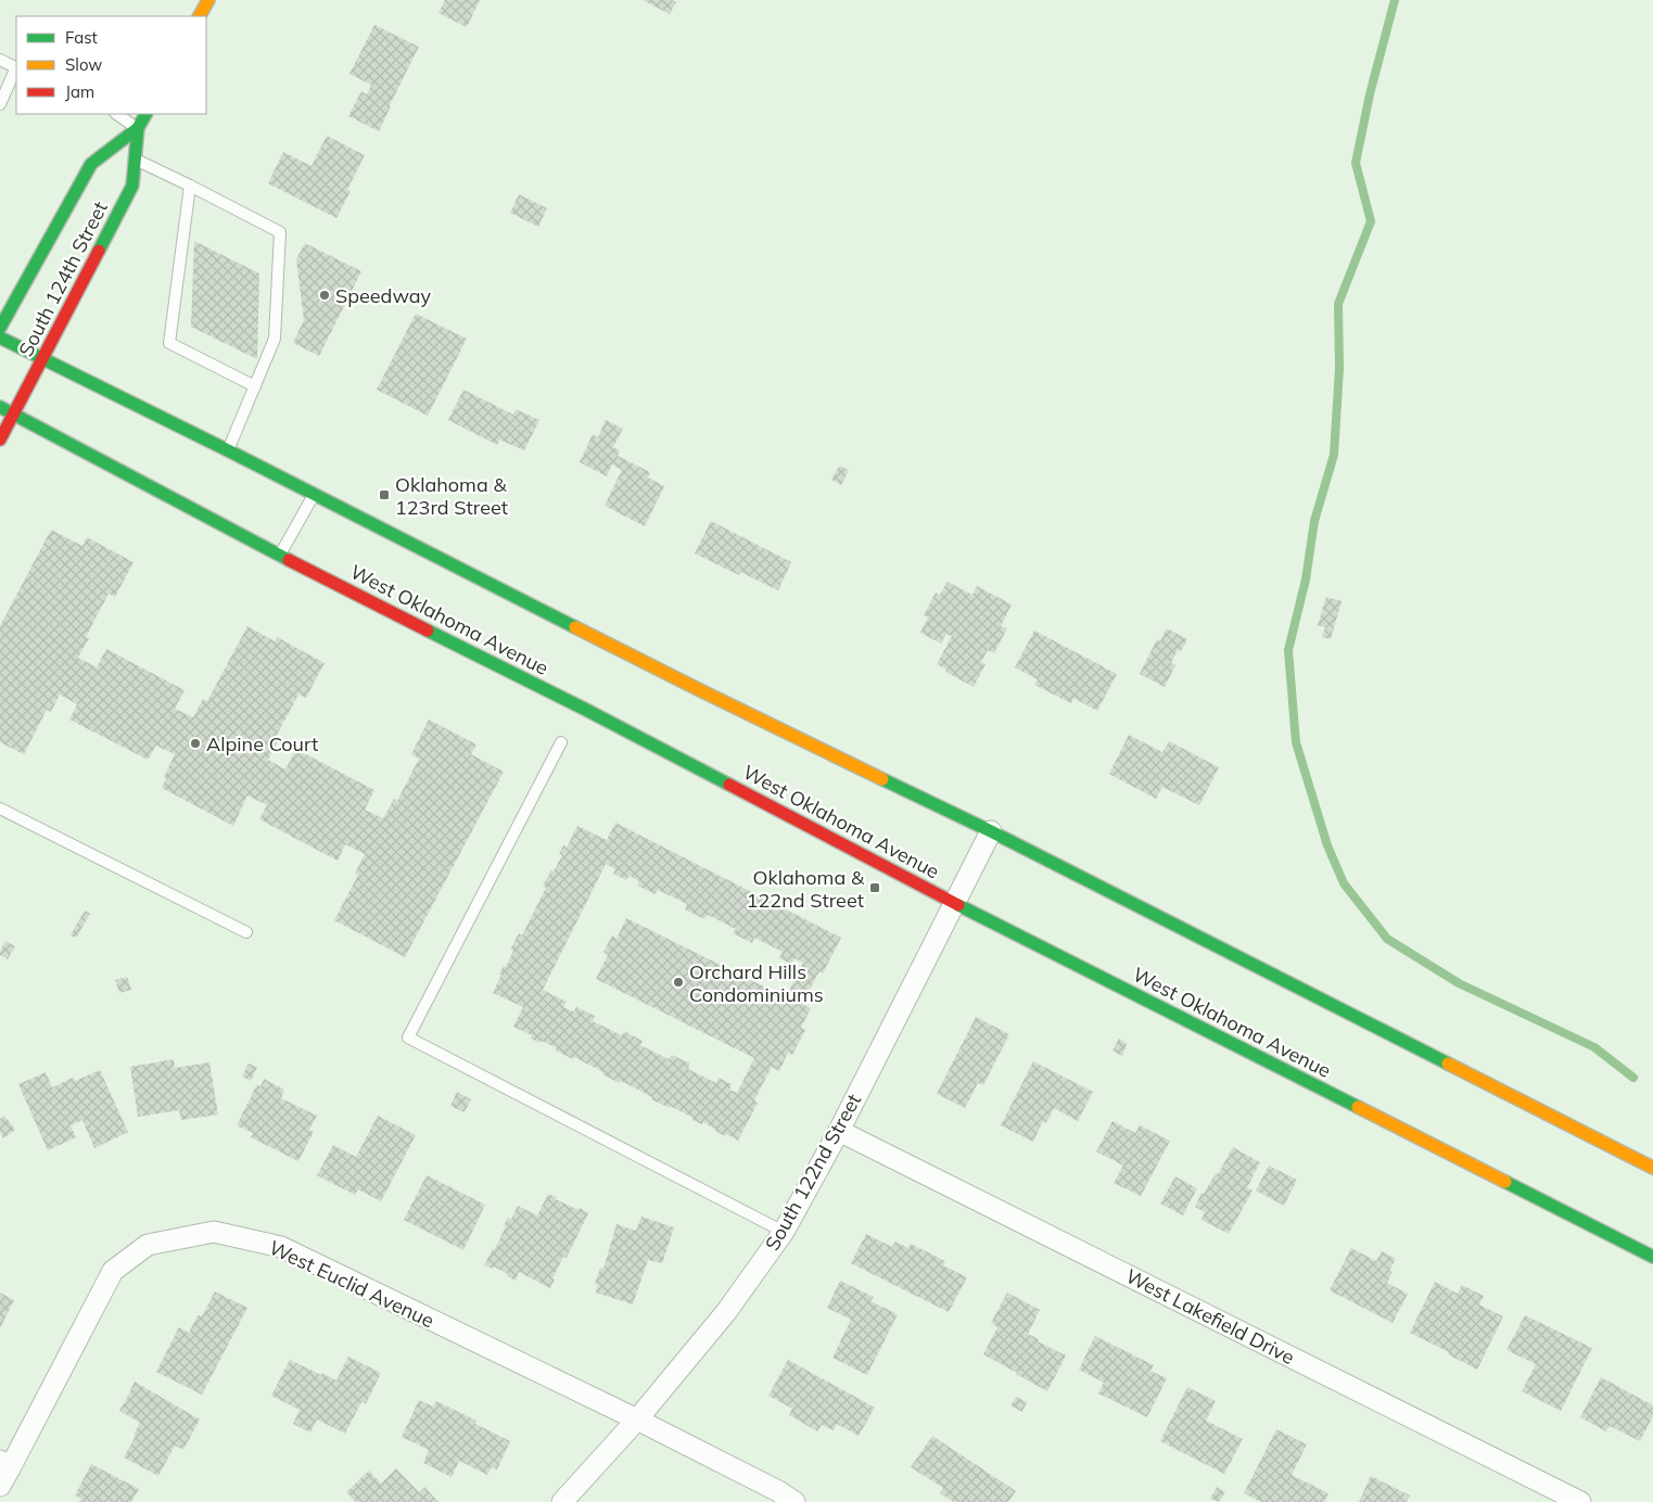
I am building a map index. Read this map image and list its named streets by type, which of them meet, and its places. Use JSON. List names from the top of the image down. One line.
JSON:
{"streets":{"main road":["South 124th Street","West Oklahoma Avenue"],"street":["South 122nd Street","West Euclid Avenue","West Lakefield Drive"]},"crossings":[["South 124th Street","West Oklahoma Avenue"],["West Oklahoma Avenue","South 122nd Street"],["South 122nd Street","West Euclid Avenue"],["South 122nd Street","West Lakefield Drive"]],"places":{"other":["Speedway","Alpine Court","Orchard Hills Condominiums"],"transit":["Oklahoma & 123rd Street","Oklahoma & 122nd Street"]},"legend":["Fast","Slow","Jam"]}
